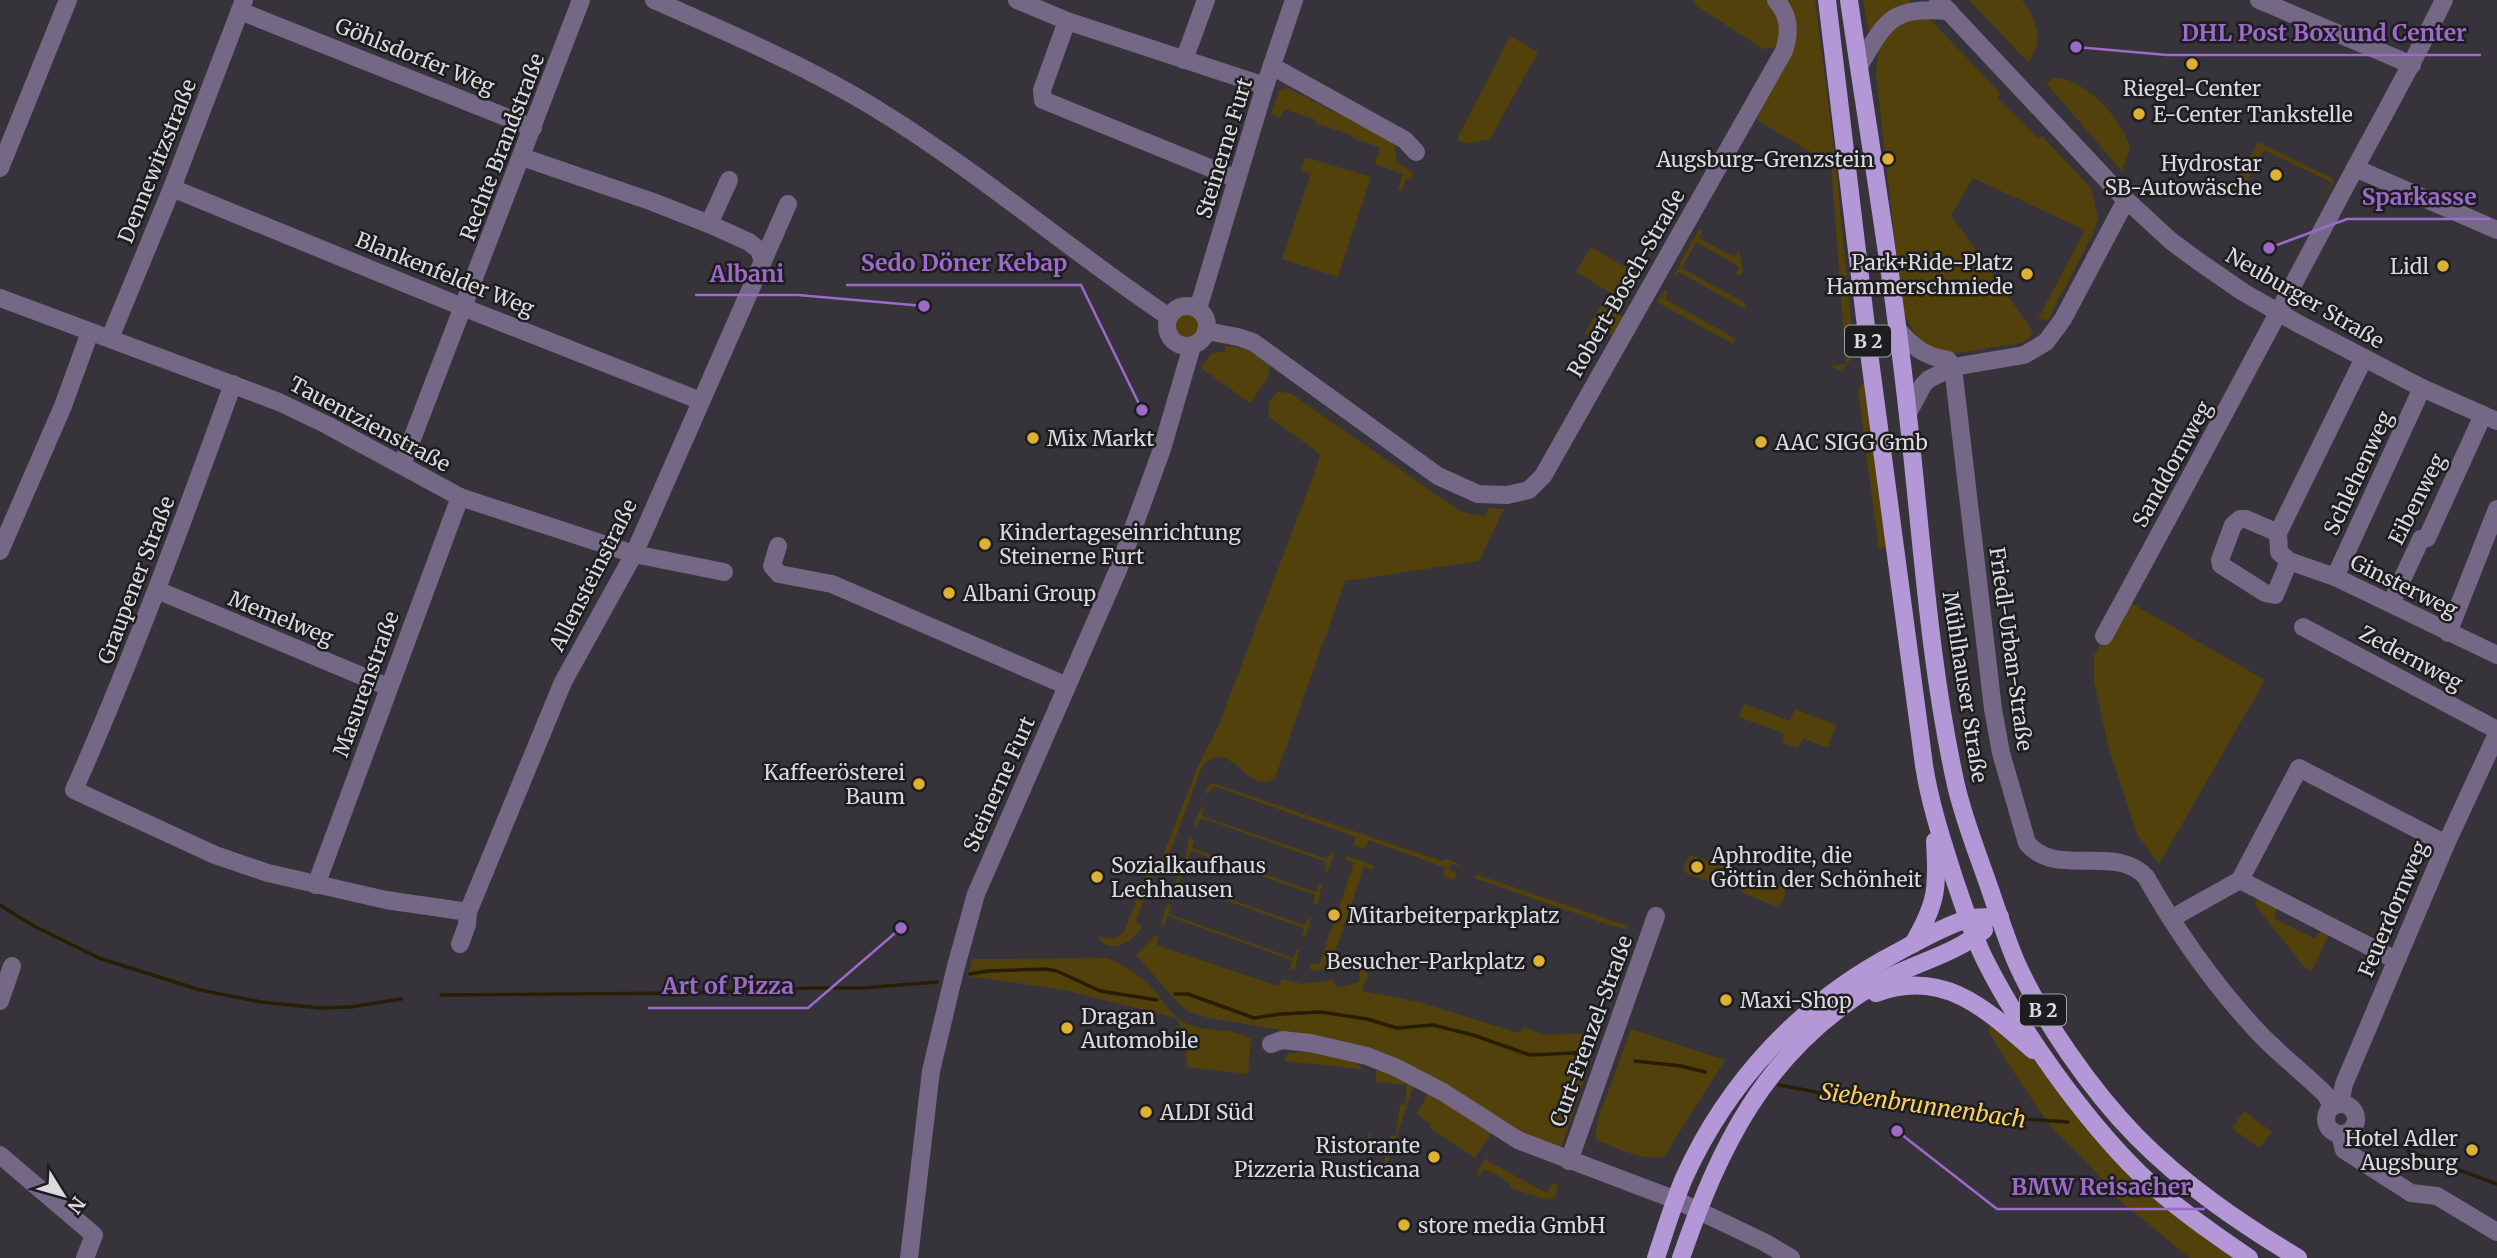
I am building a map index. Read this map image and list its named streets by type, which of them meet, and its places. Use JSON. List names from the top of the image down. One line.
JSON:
{"streets":{"main road":["B 2","Mühlhauser Straße"],"street":["Göhlsdorfer Weg","Rechte Brandstraße","Steinerne Furt","Dennewitzstraße","Blankenfelder Weg","Robert-Bosch-Straße","Neuburger Straße","Tauentzienstraße","Sanddornweg","Schlehenweg","Eibenweg","Allensteinstraße","Graupener Straße","Ginsterweg","Memelweg","Friedl-Urban-Straße","Zedernweg","Masurenstraße","Feuerdornweg","Curt-Frenzel-Straße"]},"crossings":[["Göhlsdorfer Weg","Rechte Brandstraße"],["Göhlsdorfer Weg","Dennewitzstraße"],["Rechte Brandstraße","Blankenfelder Weg"],["Rechte Brandstraße","Tauentzienstraße"],["Steinerne Furt","Robert-Bosch-Straße"],["Dennewitzstraße","Blankenfelder Weg"],["Dennewitzstraße","Tauentzienstraße"],["Blankenfelder Weg","Allensteinstraße"],["Neuburger Straße","Sanddornweg"],["Neuburger Straße","Schlehenweg"],["Neuburger Straße","Eibenweg"],["Tauentzienstraße","Allensteinstraße"],["Tauentzienstraße","Graupener Straße"],["Tauentzienstraße","Masurenstraße"],["Schlehenweg","Ginsterweg"],["Eibenweg","Ginsterweg"],["Graupener Straße","Memelweg"],["Graupener Straße","Masurenstraße"],["Memelweg","Masurenstraße"],["Friedl-Urban-Straße","Feuerdornweg"],["Zedernweg","Feuerdornweg"]],"water":["Siebenbrunnenbach"],"places":["DHL Post Box und Center","Riegel-Center","E-Center Tankstelle","Augsburg-Grenzstein","Hydrostar SB-Autowäsche","Sparkasse","Lidl","Park+Ride-Platz Hammerschmiede","Albani","Sedo Döner Kebap","Mix Markt","AAC SIGG Gmb","Kindertageseinrichtung Steinerne Furt","Albani Group","Kaffeerösterei Baum","Aphrodite, die Göttin der Schönheit","Sozialkaufhaus Lechhausen","Mitarbeiterparkplatz","Art of Pizza","Besucher-Parkplatz","Maxi-Shop","Dragan Automobile","ALDI Süd","BMW Reisacher","Hotel Adler Augsburg","Ristorante Pizzeria Rusticana","store media GmbH"],"north":"bottom right"}
